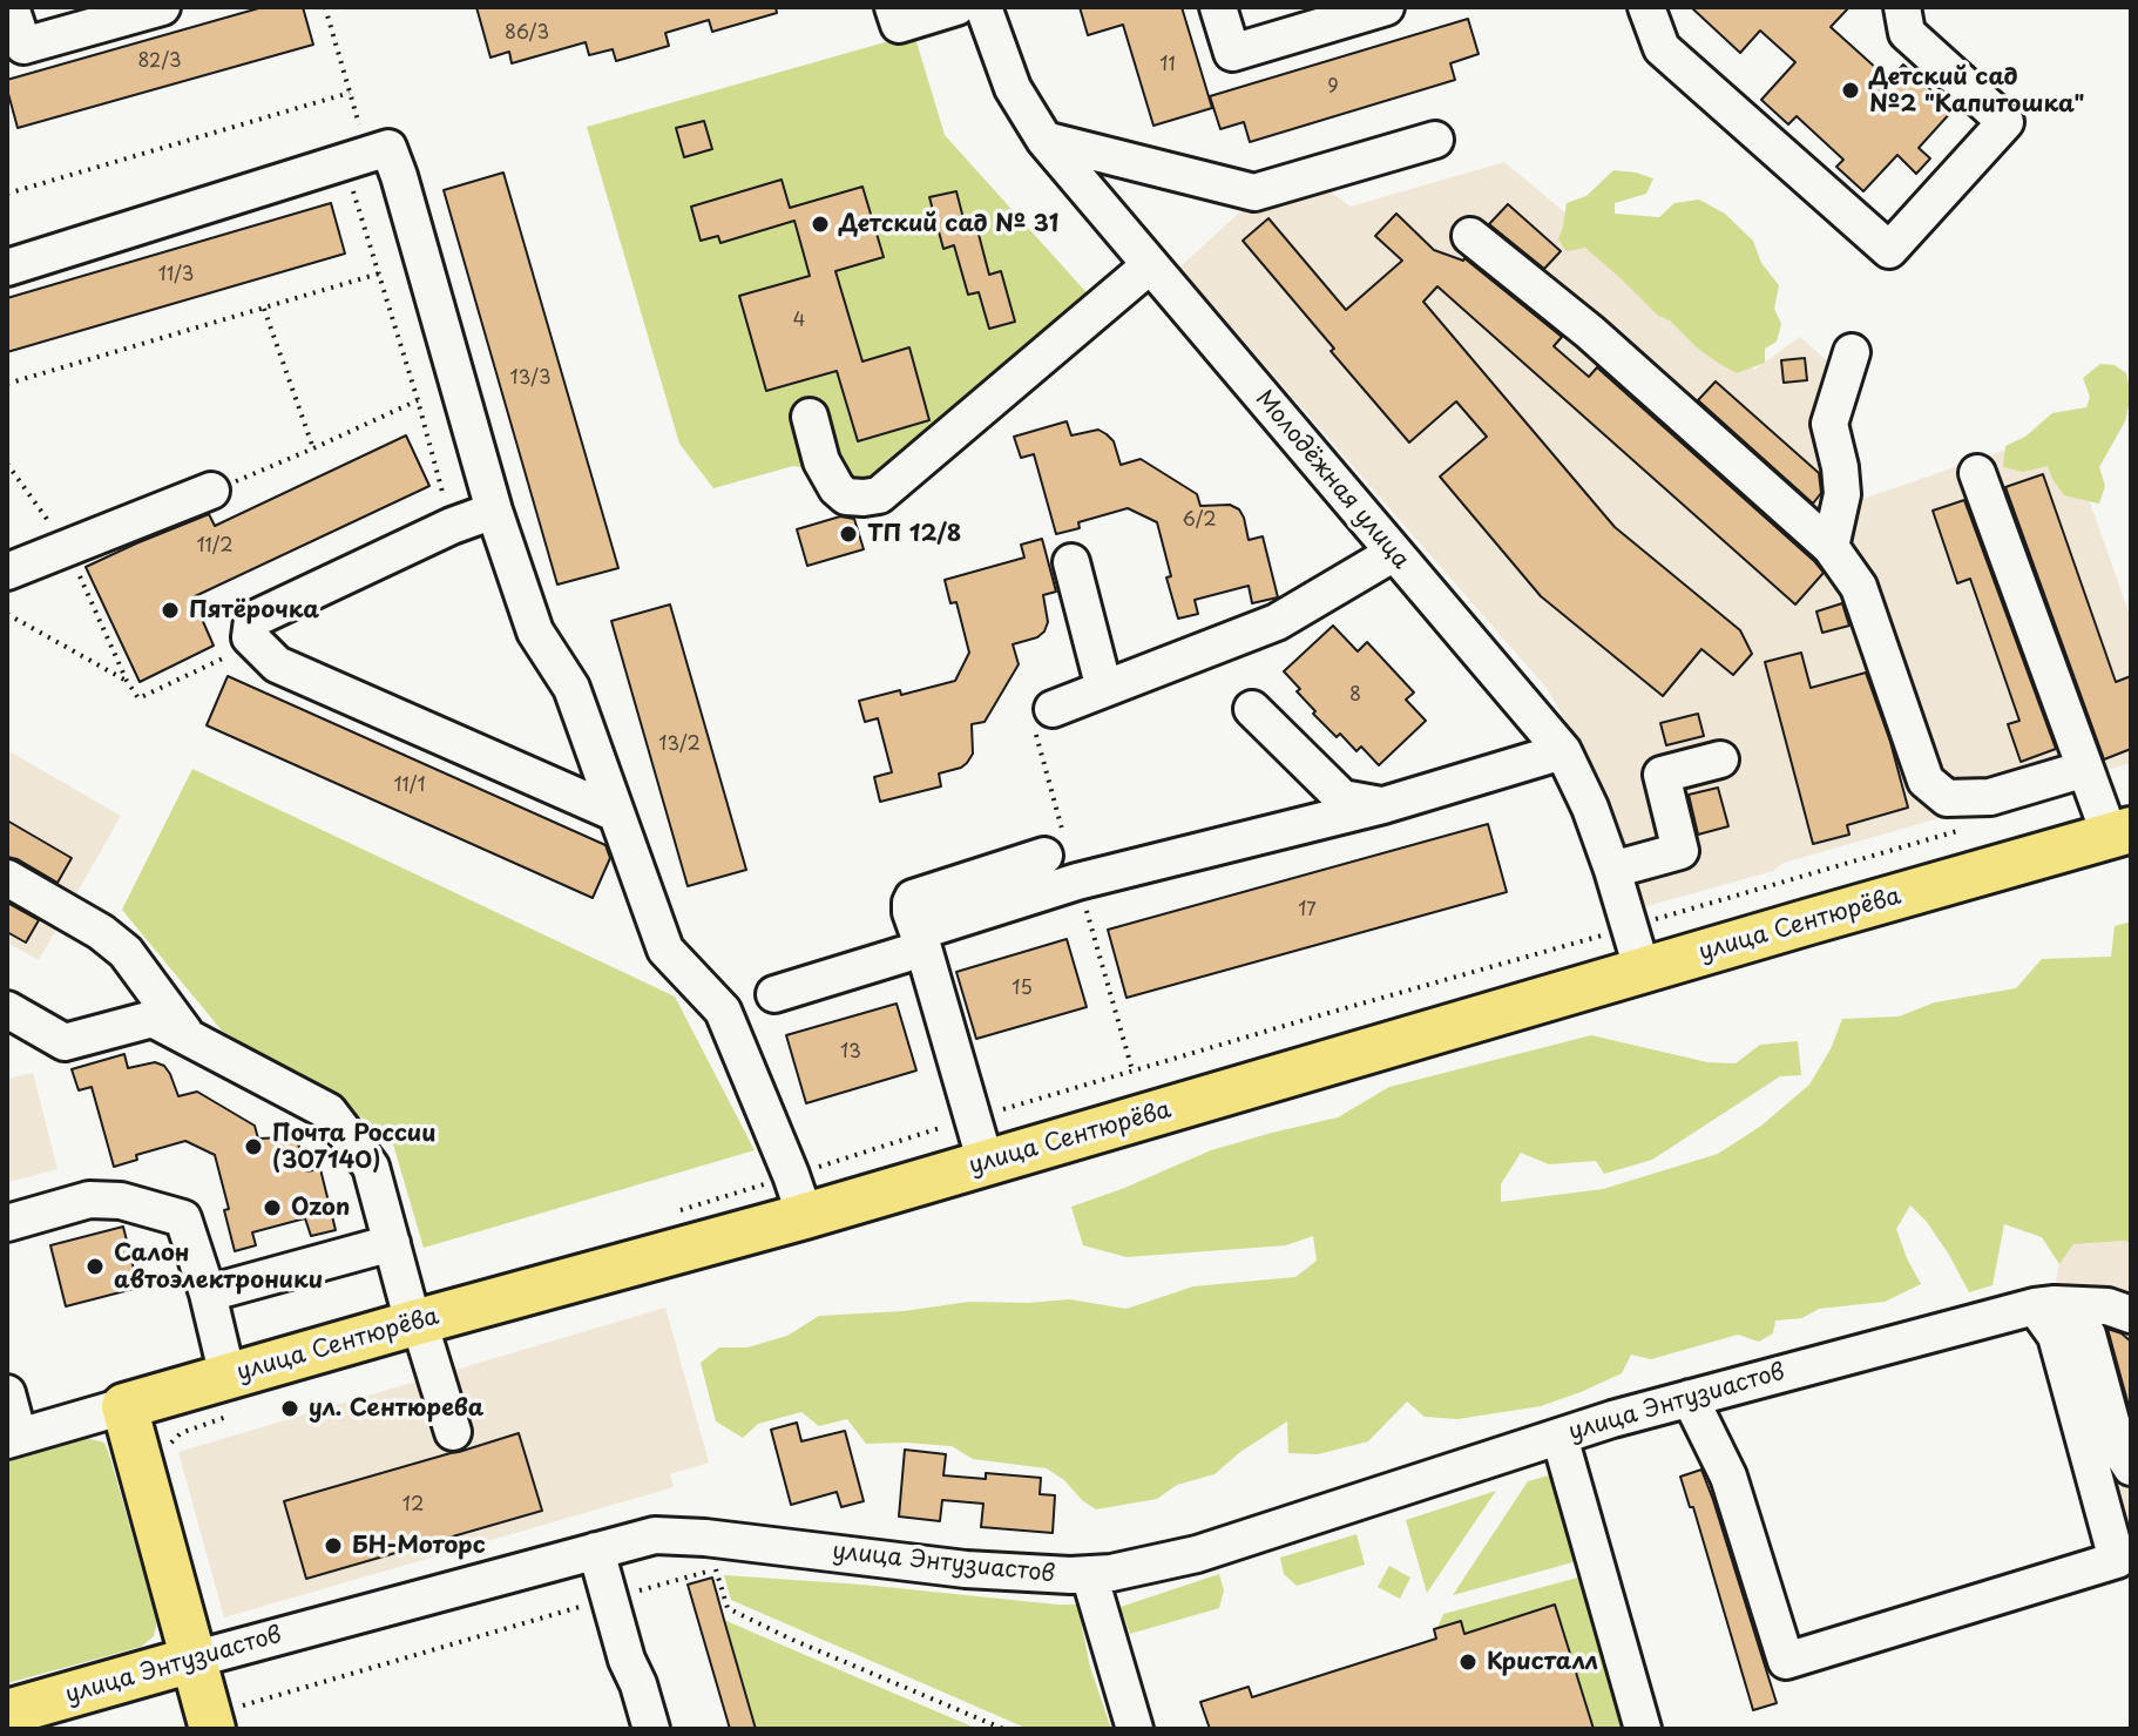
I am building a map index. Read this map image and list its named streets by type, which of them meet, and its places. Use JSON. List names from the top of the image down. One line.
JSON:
{"streets":{"main road":["улица Сентюрёва","улица Энтузиастов"],"street":["Молодёжная улица"]},"crossings":[["Молодёжная улица","улица Сентюрёва"]],"places":["Детский сад №2 \"Капитошка\"","Детский сад № 31","ТП 12/8","Пятёрочка","Почта России (307140)","Ozon","Салон автоэлектроники","ул. Сентюрева","БН-Моторс","Кристалл"],"house_numbers":["86/3","82/3","11","9","11/3","4","13/3","6/2","11/2","8","13/2","11/1","17","15","13","12"]}
